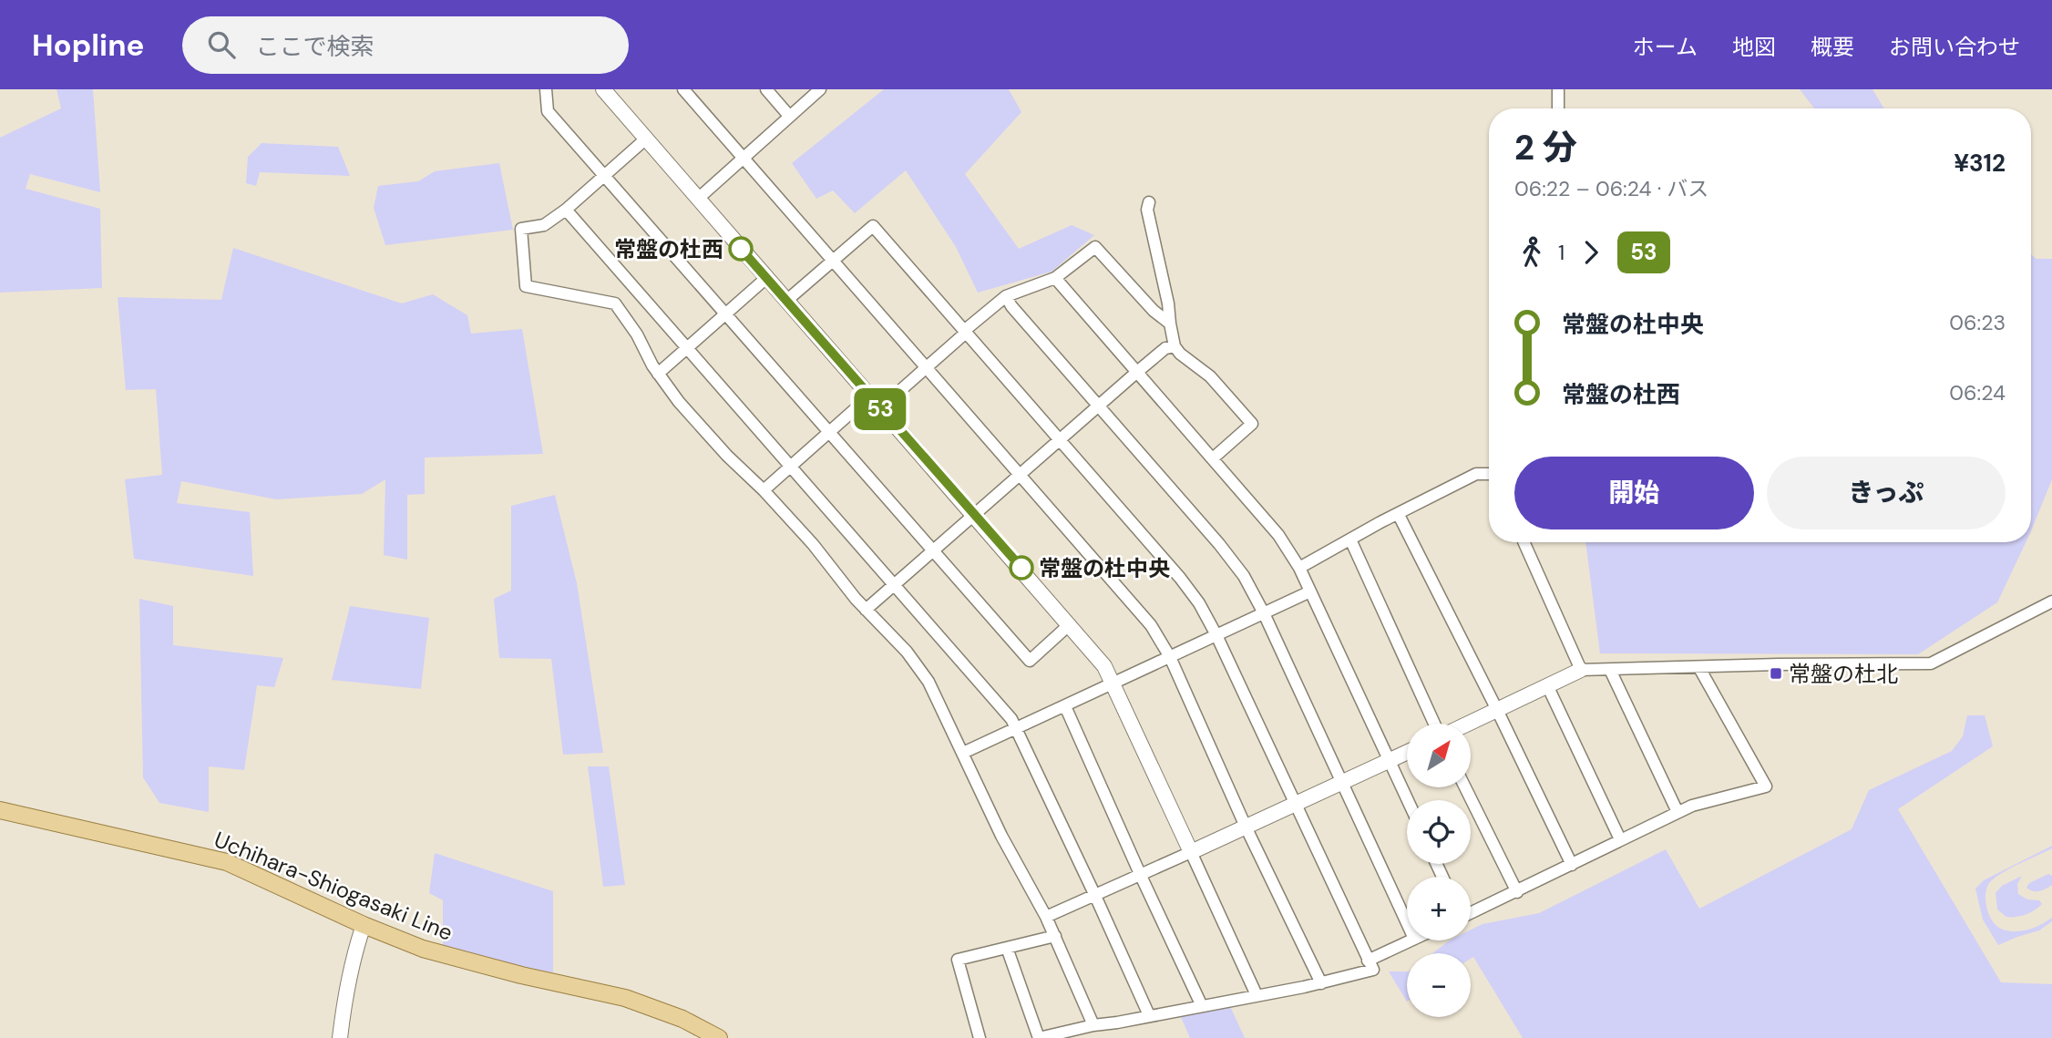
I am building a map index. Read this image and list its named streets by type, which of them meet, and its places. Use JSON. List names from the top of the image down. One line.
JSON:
{"streets":{"main road":["Uchihara-Shiogasaki Line"]},"places":{"other":["常盤の杜西","常盤の杜中央"],"transit":["常盤の杜北"]},"lines":["bus line 53"],"north":"top right","page":{"header":"Hopline","search":"ここで検索","nav":["ホーム","地図","概要","お問い合わせ"],"on_map":"53","heading":["2 分","06:22 – 06:24 · バス","¥312"],"legs":["1","53"],"list":[{"name":"常盤の杜中央","value":"06:23"},{"name":"常盤の杜西","value":"06:24"}],"buttons":["開始","きっぷ"],"map_buttons":["+","−"]}}
